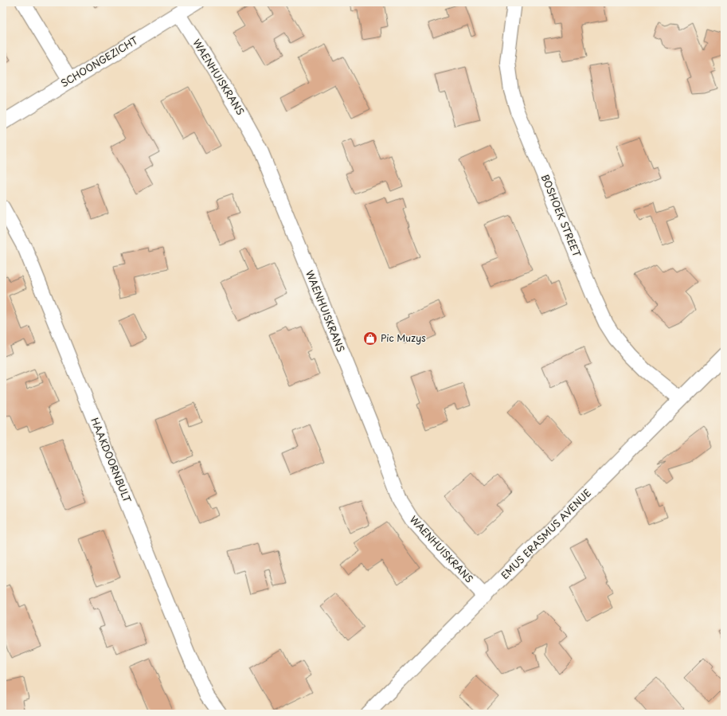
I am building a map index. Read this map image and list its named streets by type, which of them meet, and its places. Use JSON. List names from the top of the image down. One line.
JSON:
{"streets":{"street":["SCHOONGEZICHT","WAENHUISKRANS","BOSHOEK STREET","HAAKDOORNBULT","EMUS ERASMUS AVENUE"]},"crossings":[["SCHOONGEZICHT","WAENHUISKRANS"],["WAENHUISKRANS","EMUS ERASMUS AVENUE"],["BOSHOEK STREET","EMUS ERASMUS AVENUE"]],"places":{"shop":["Pic Muzys"]}}
